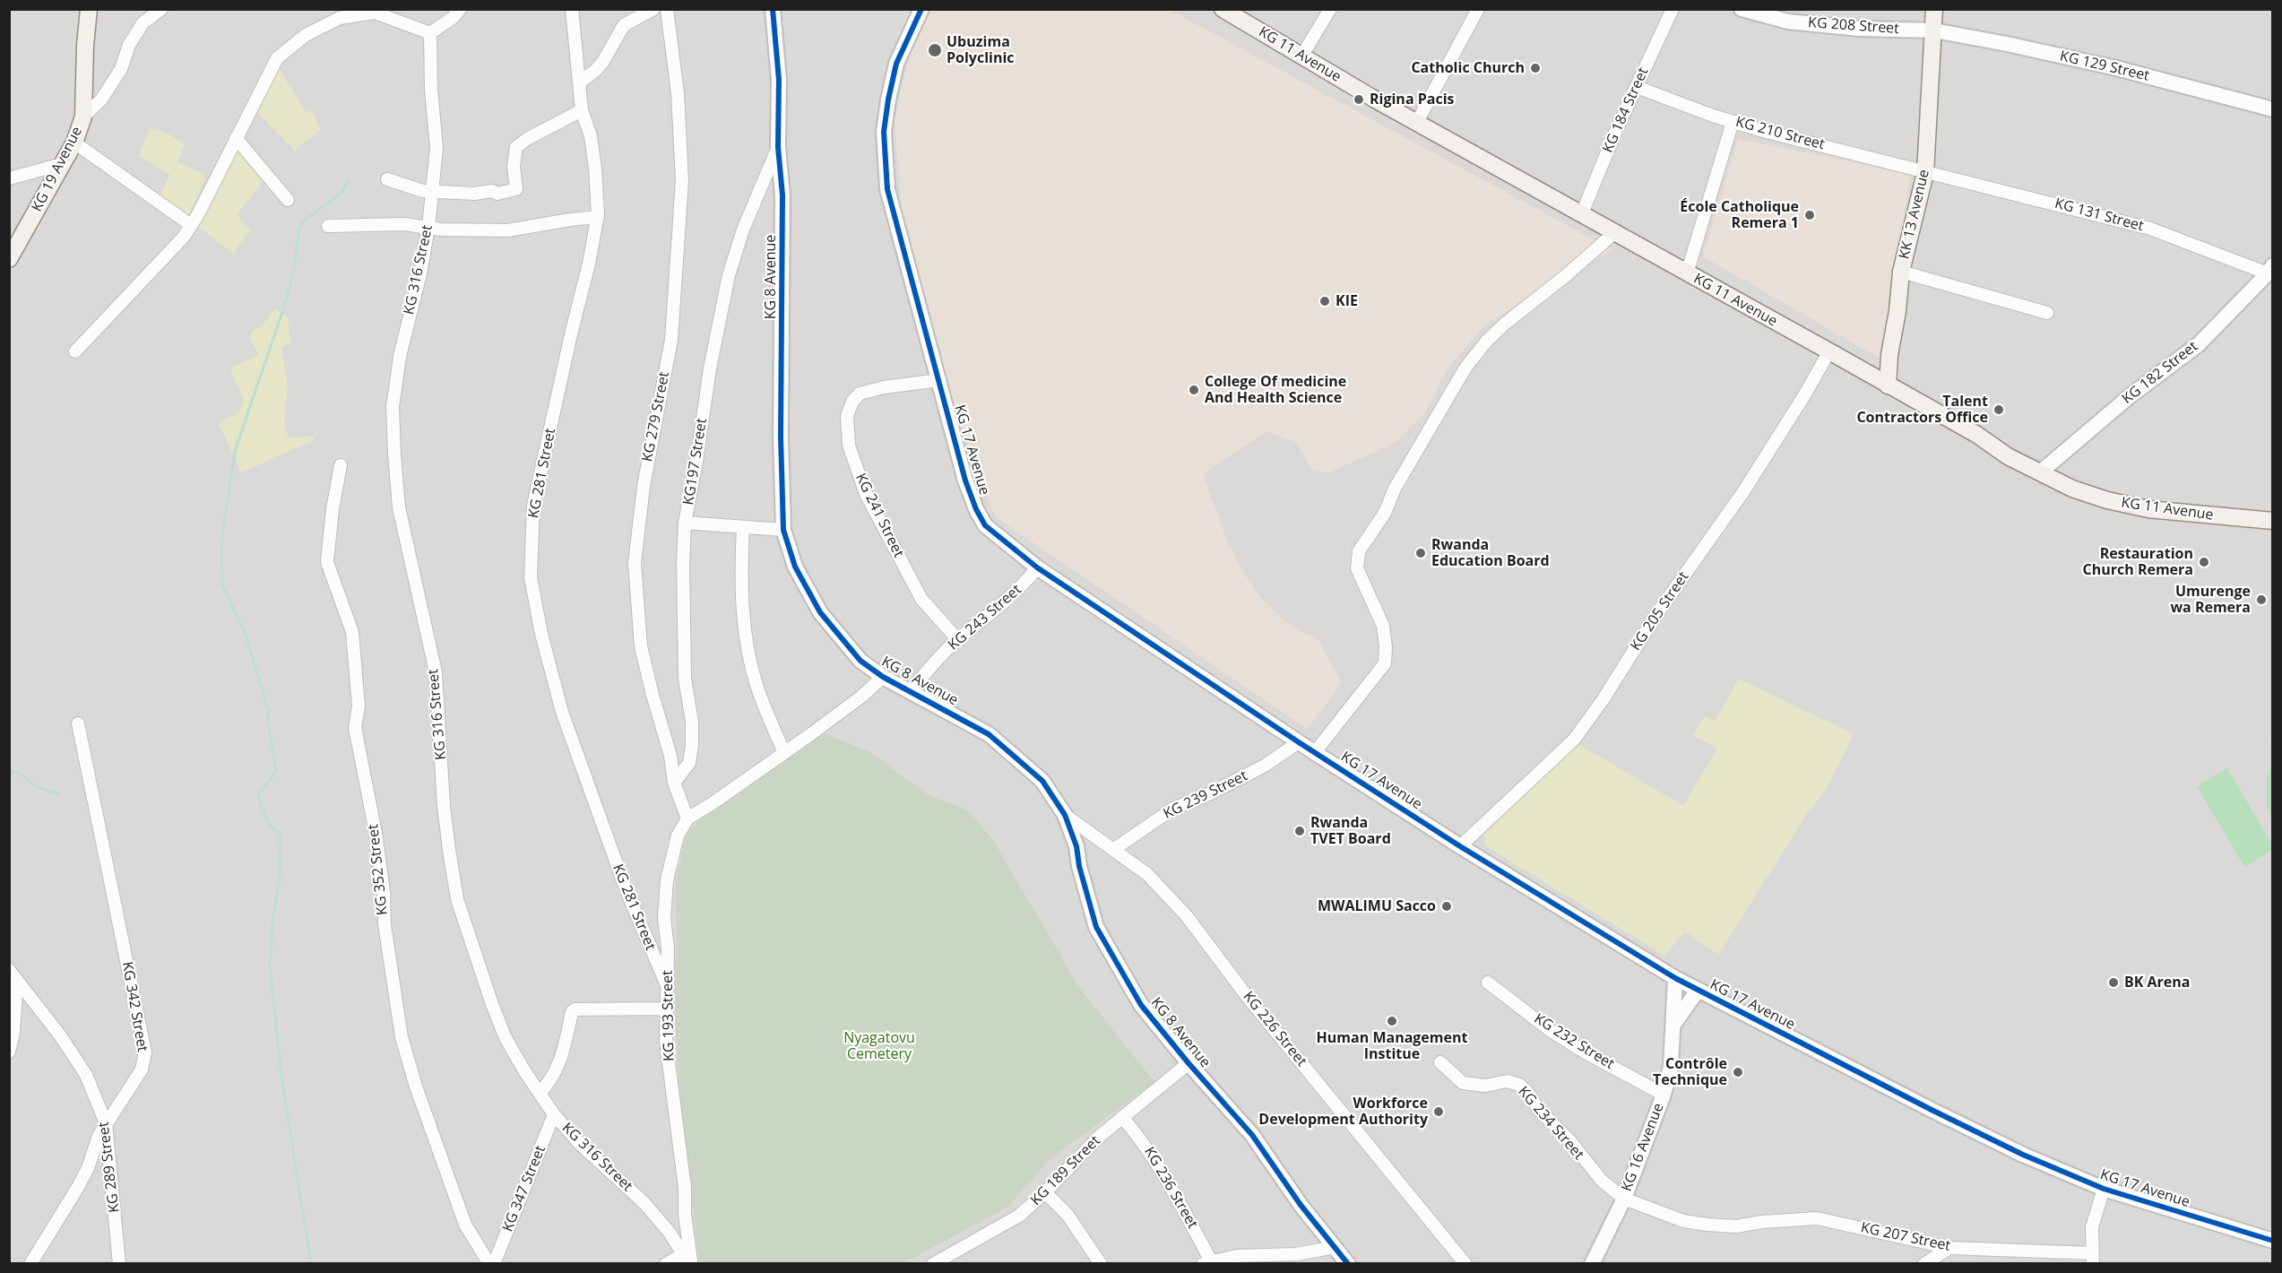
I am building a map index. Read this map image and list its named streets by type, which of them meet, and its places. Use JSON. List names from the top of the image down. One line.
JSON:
{"streets":{"main road":["KG 11 Avenue","KG 19 Avenue","KK 13 Avenue"],"street":["KG 208 Street","KG 129 Street","KG 184 Street","KG 210 Street","KG 131 Street","KG 316 Street","KG 8 Avenue","KG 182 Street","KG 279 Street","KG 17 Avenue","KG197 Street","KG 281 Street","KG 241 Street","KG 205 Street","KG 243 Street","KG 239 Street","KG 352 Street","KG 342 Street","KG 193 Street","KG 226 Street","KG 232 Street","KG 234 Street","KG 16 Avenue","KG 289 Street","KG 189 Street","KG 236 Street","KG 347 Street","KG 207 Street"]},"crossings":[["KG 208 Street","KG 129 Street"],["KG 208 Street","KK 13 Avenue"],["KG 11 Avenue","KG 184 Street"],["KG 11 Avenue","KK 13 Avenue"],["KG 11 Avenue","KG 182 Street"],["KG 11 Avenue","KG 205 Street"],["KG 129 Street","KK 13 Avenue"],["KG 184 Street","KG 210 Street"],["KG 210 Street","KK 13 Avenue"],["KG 210 Street","KG 131 Street"],["KK 13 Avenue","KG 131 Street"],["KG 131 Street","KG 182 Street"],["KG 316 Street","KG 193 Street"],["KG 316 Street","KG 347 Street"],["KG 8 Avenue","KG197 Street"],["KG 8 Avenue","KG 243 Street"],["KG 8 Avenue","KG 226 Street"],["KG 8 Avenue","KG 189 Street"],["KG 279 Street","KG197 Street"],["KG 279 Street","KG 193 Street"],["KG 17 Avenue","KG 241 Street"],["KG 17 Avenue","KG 205 Street"],["KG 17 Avenue","KG 243 Street"],["KG 17 Avenue","KG 239 Street"],["KG 17 Avenue","KG 16 Avenue"],["KG 281 Street","KG 193 Street"],["KG 241 Street","KG 243 Street"],["KG 239 Street","KG 226 Street"],["KG 342 Street","KG 289 Street"],["KG 232 Street","KG 16 Avenue"],["KG 234 Street","KG 16 Avenue"],["KG 234 Street","KG 207 Street"],["KG 189 Street","KG 236 Street"]],"parks":["Nyagatovu Cemetery"],"places":["Ubuzima Polyclinic","Catholic Church","Rigina Pacis","École Catholique Remera 1","KIE","College Of medicine And Health Science","Talent Contractors Office","Rwanda Education Board","Restauration Church Remera","Umurenge wa Remera","Rwanda TVET Board","MWALIMU Sacco","BK Arena","Human Management Institue","Contrôle Technique","Workforce Development Authority"]}
